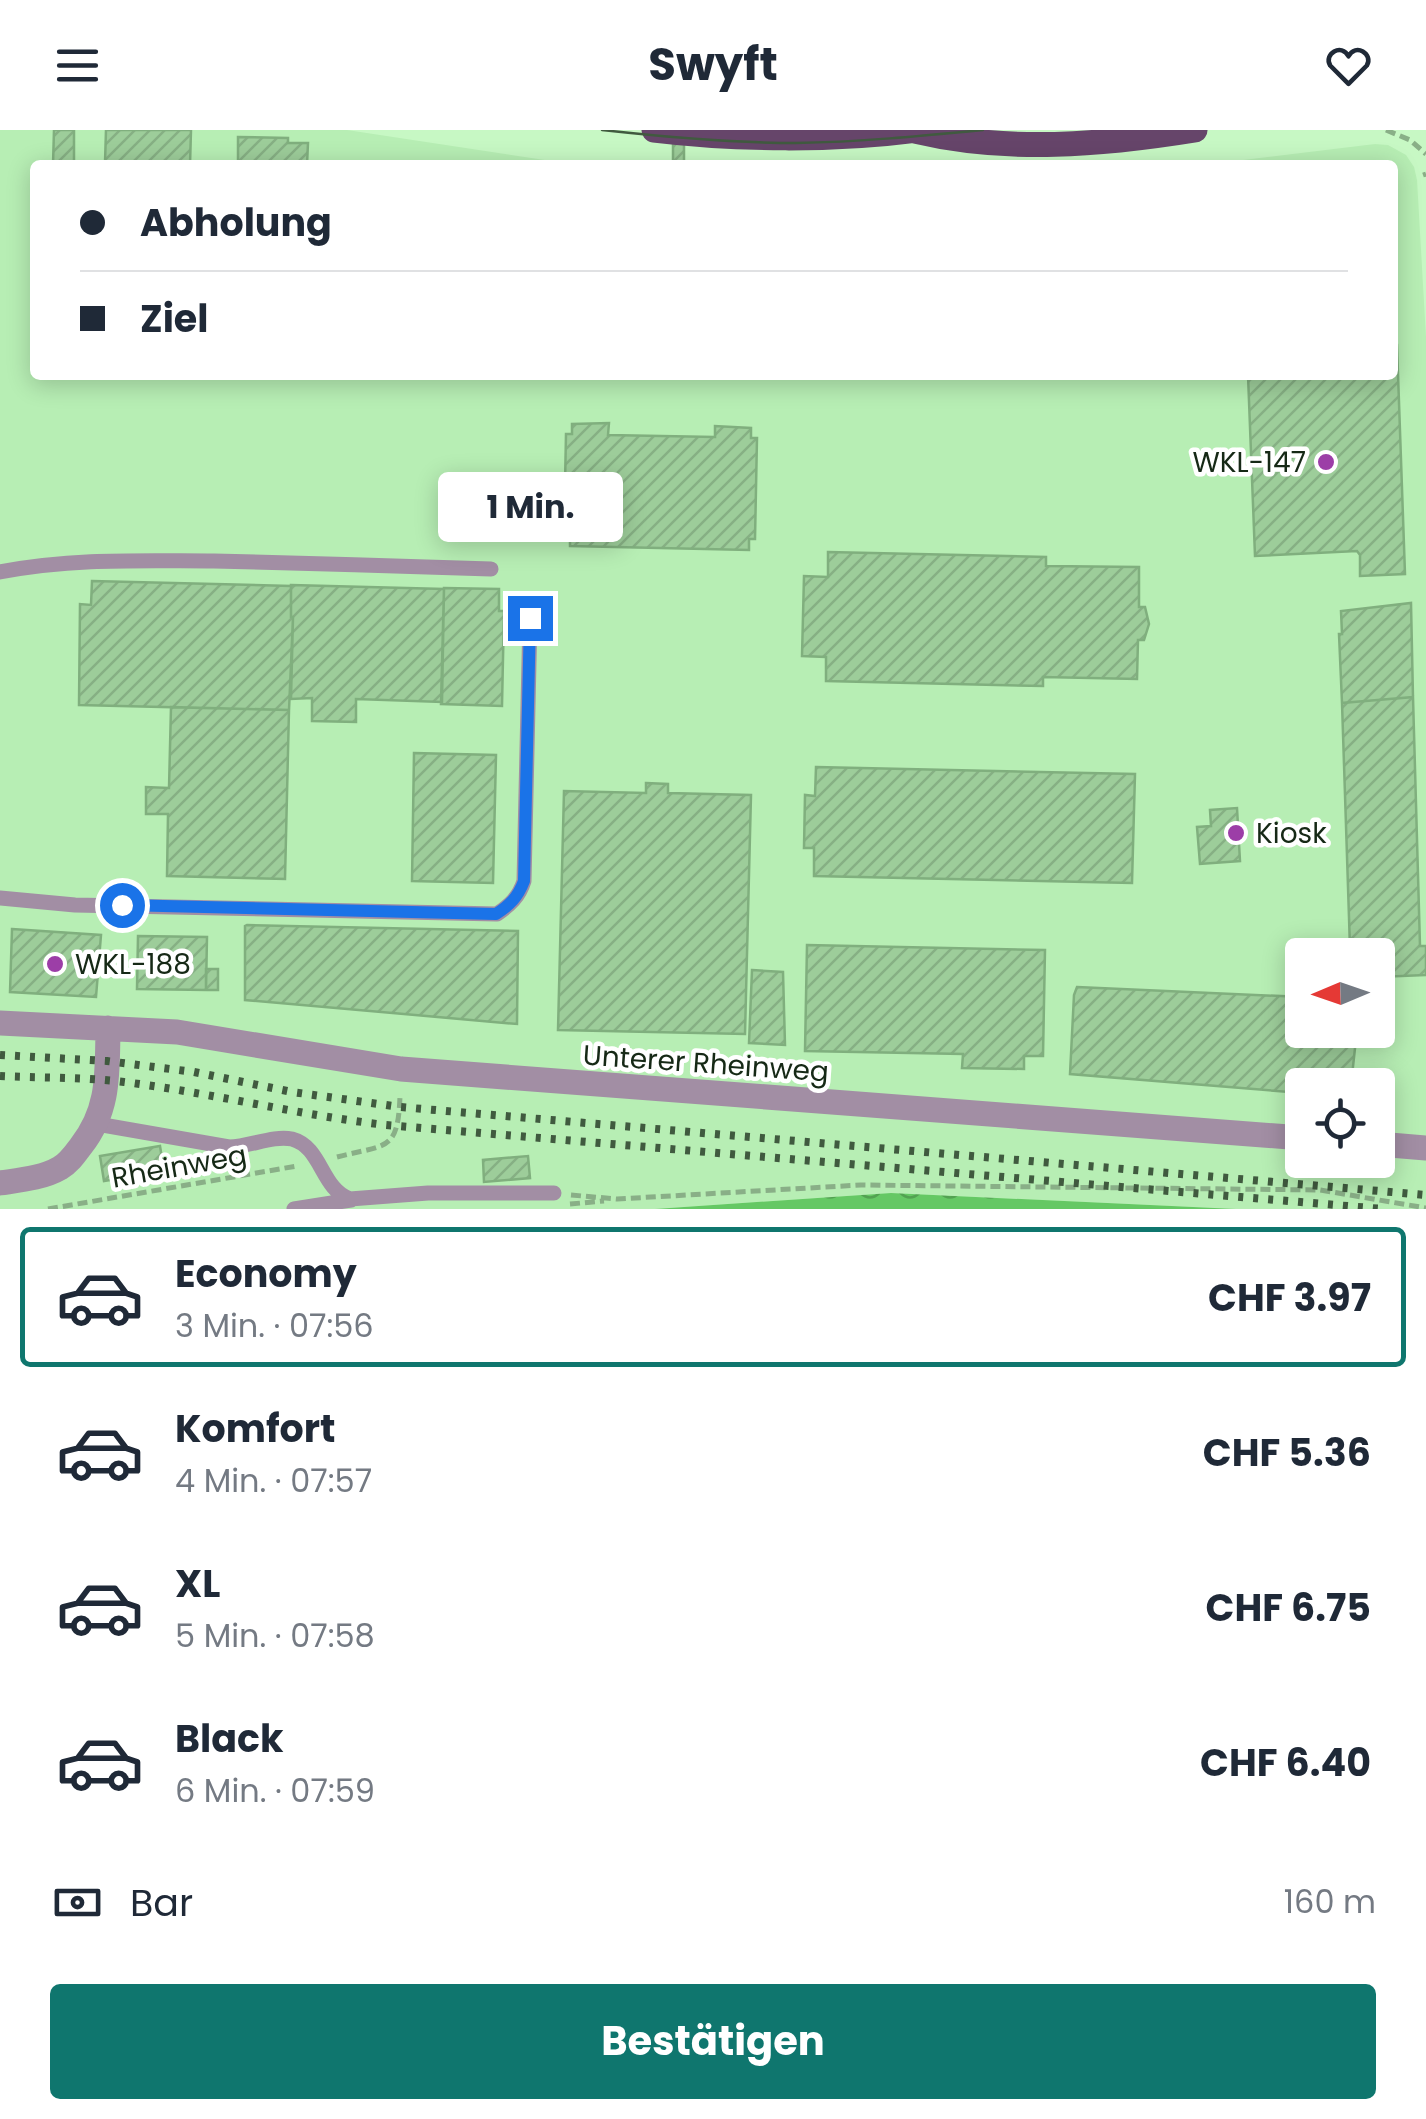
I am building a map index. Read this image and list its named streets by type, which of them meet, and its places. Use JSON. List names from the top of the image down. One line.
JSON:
{"streets":{"street":["Unterer Rheinweg"],"path":["Rheinweg"]},"crossings":[["Unterer Rheinweg","Rheinweg"]],"places":["WKL-147","Kiosk","WKL-188"],"north":"left","page":{"header":"Swyft","banner":["Abholung","Ziel"],"bubble":"1 Min.","list":[{"name":"Economy","note":"3 Min. · 07:56","value":"CHF 3.97"},{"name":"Komfort","note":"4 Min. · 07:57","value":"CHF 5.36"},{"name":"XL","note":"5 Min. · 07:58","value":"CHF 6.75"},{"name":"Black","note":"6 Min. · 07:59","value":"CHF 6.40"}],"pay":["Bar","160 m"],"buttons":"Bestätigen"}}
